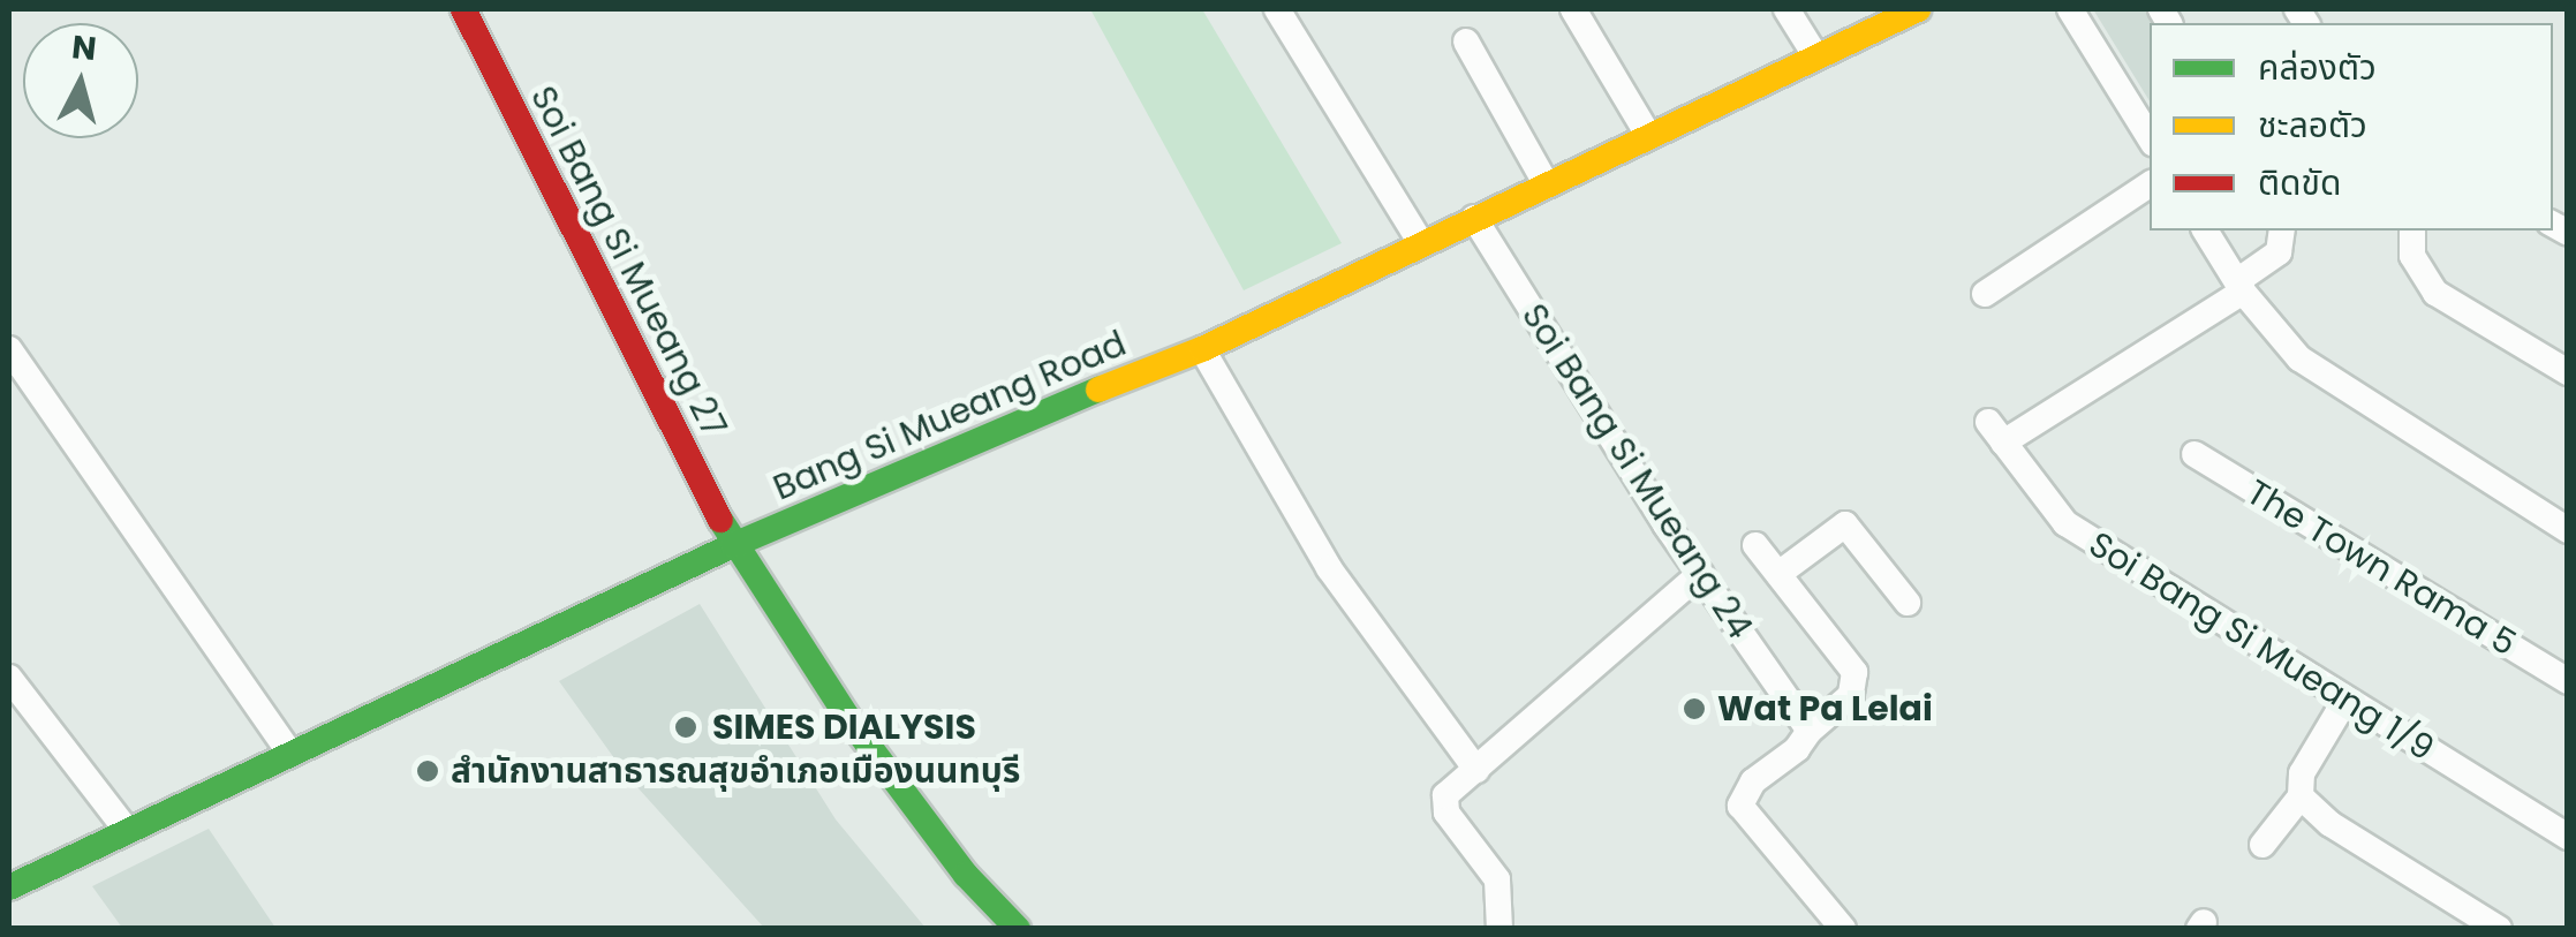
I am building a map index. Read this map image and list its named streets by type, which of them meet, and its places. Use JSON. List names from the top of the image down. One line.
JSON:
{"streets":{"street":["Soi Bang Si Mueang 27","Bang Si Mueang Road","Soi Bang Si Mueang 24","The Town Rama 5","Soi Bang Si Mueang 1/9"]},"crossings":[["Soi Bang Si Mueang 27","Bang Si Mueang Road"],["Bang Si Mueang Road","Soi Bang Si Mueang 24"]],"places":["Wat Pa Lelai","SIMES DIALYSIS","สำนักงานสาธารณสุขอำเภอเมืองนนทบุรี"],"legend":["คล่องตัว","ชะลอตัว","ติดขัด"],"north":"top"}
